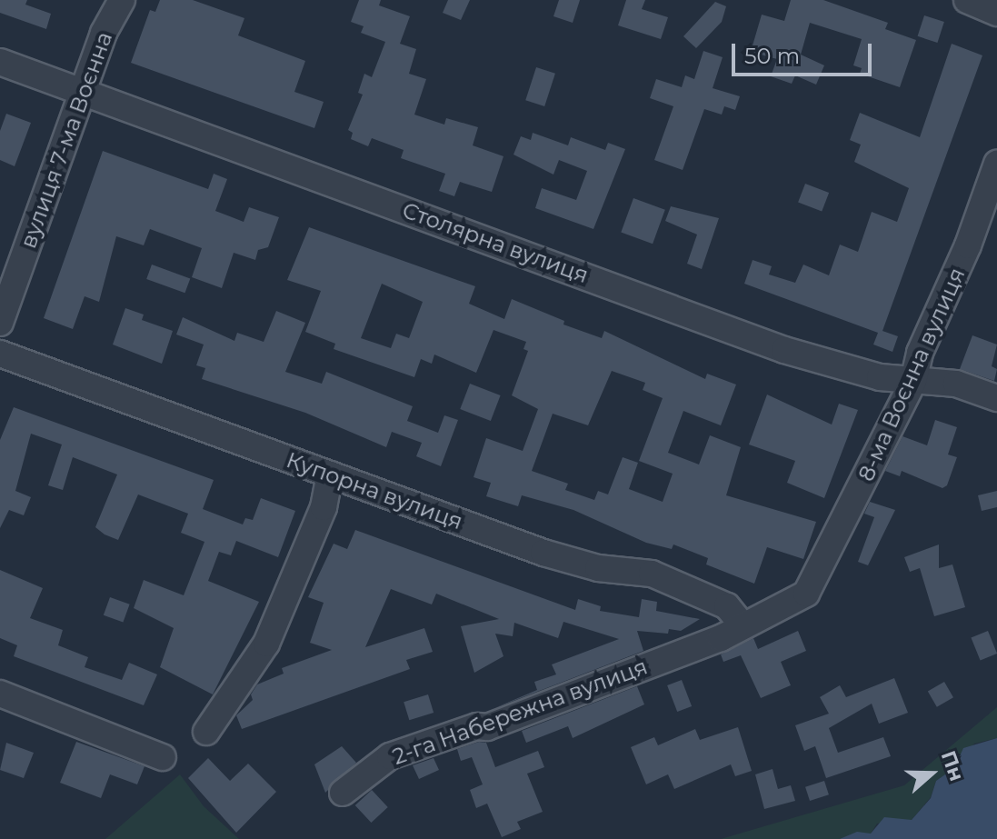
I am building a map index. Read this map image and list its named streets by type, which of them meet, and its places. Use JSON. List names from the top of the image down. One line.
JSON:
{"streets":{"street":["вулиця 7-ма Воєнна","Столярна вулиця","8-ма Воєнна вулиця","Купорна вулиця","2-га Набережна вулиця"]},"crossings":[["вулиця 7-ма Воєнна","Столярна вулиця"],["Столярна вулиця","8-ма Воєнна вулиця"],["8-ма Воєнна вулиця","Купорна вулиця"],["8-ма Воєнна вулиця","2-га Набережна вулиця"],["Купорна вулиця","2-га Набережна вулиця"]],"scale_bar":"50 m","north":"right"}
